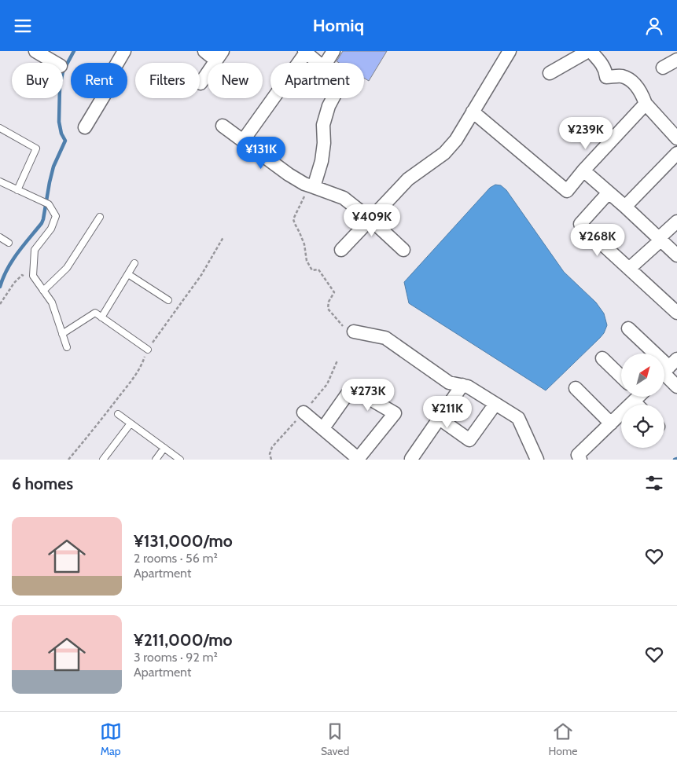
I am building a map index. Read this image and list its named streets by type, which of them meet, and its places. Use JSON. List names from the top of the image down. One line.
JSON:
{"north":"top right","page":{"header":"Homiq","chip":["Buy","Rent","Filters","New","Apartment"],"price":["¥239K","¥131K","¥409K","¥268K","¥273K","¥211K"],"heading":"6 homes","list":[{"name":"¥131,000/mo","note":"2 rooms · 56 m² · Apartment"},{"name":"¥211,000/mo","note":"3 rooms · 92 m² · Apartment"}],"tabs":["Map","Saved","Home"]}}
